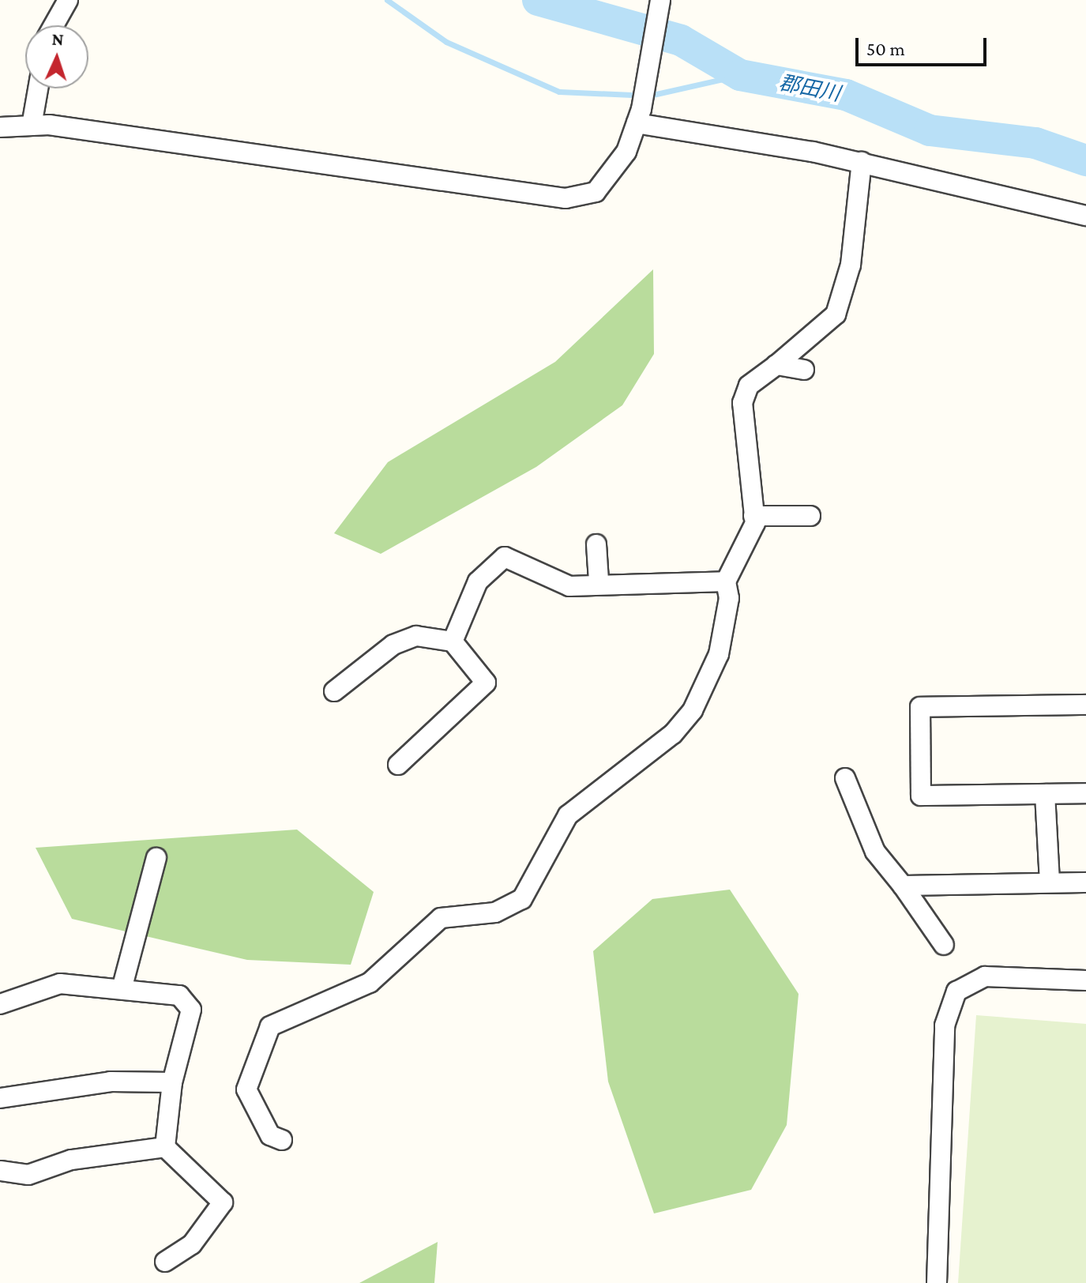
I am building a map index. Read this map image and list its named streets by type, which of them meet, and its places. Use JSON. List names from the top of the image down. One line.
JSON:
{"water":["郡田川"],"scale_bar":"50 m","north":"top"}
